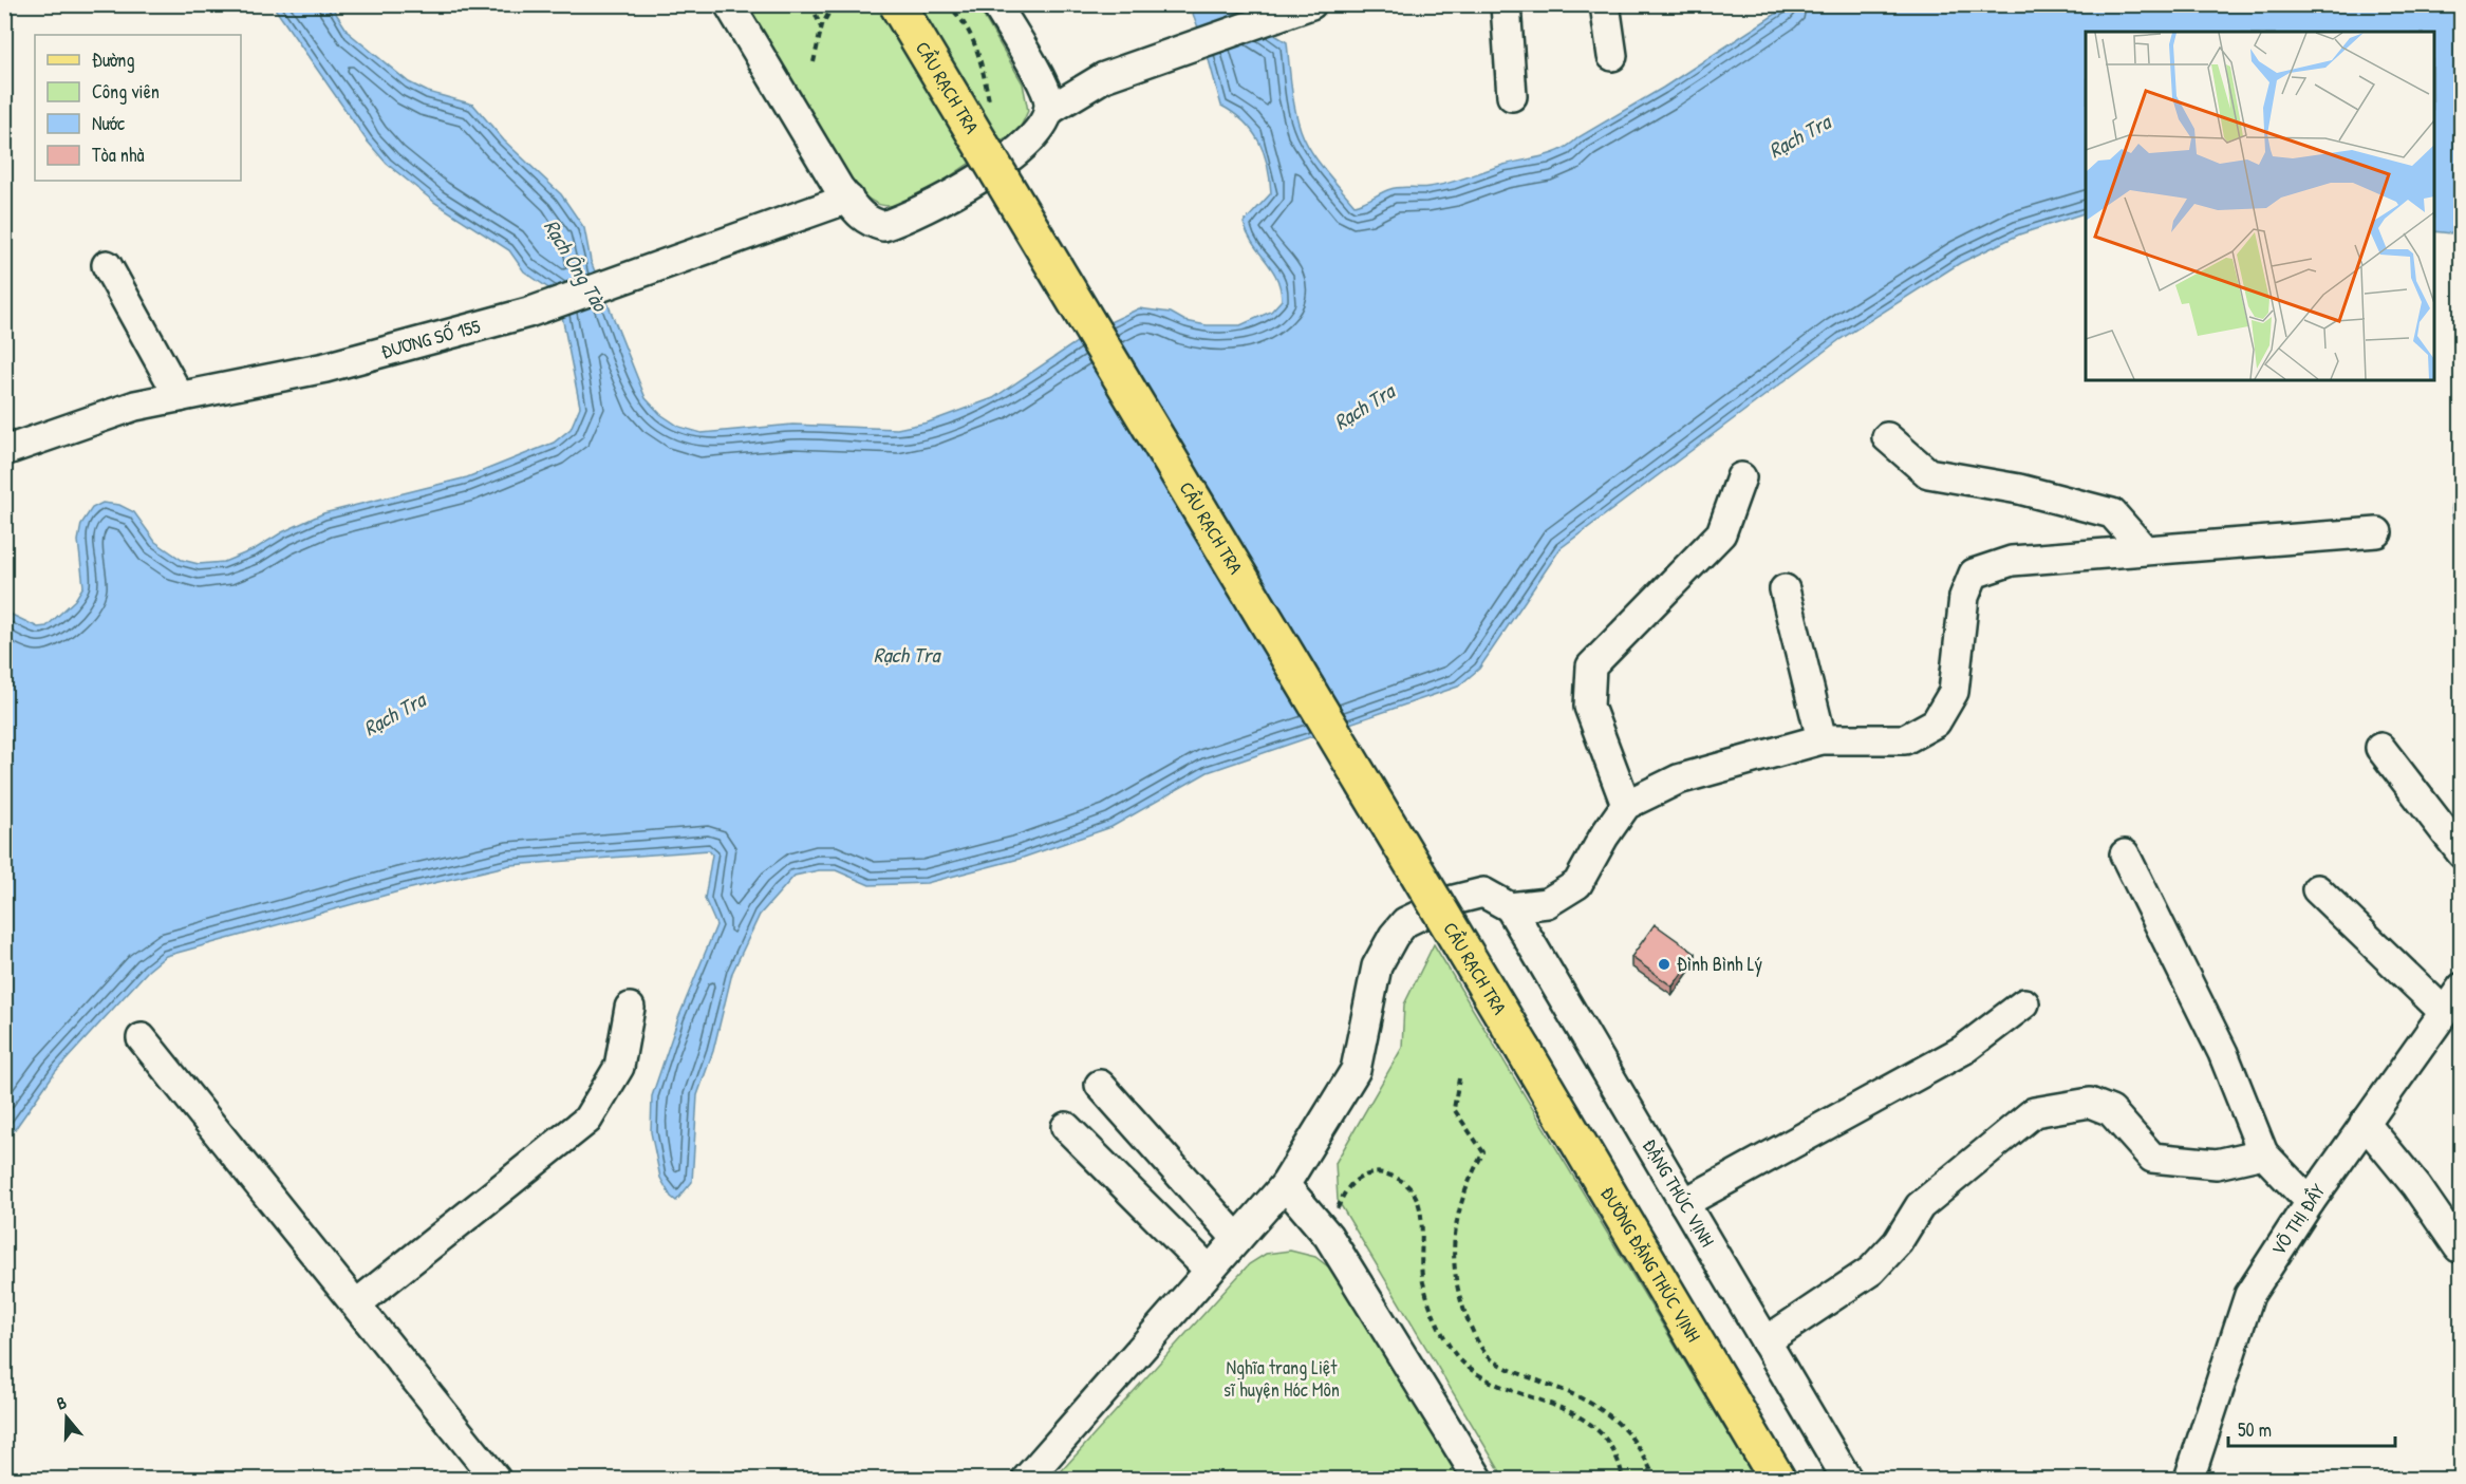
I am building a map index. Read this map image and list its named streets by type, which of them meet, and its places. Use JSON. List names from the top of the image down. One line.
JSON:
{"streets":{"main road":["CẦU RẠCH TRA","ĐƯỜNG ĐẶNG THÚC VỊNH"],"street":["ĐƯƠNG SỐ 155","ĐẶNG THÚC VỊNH","VÕ THỊ ĐẦY"]},"crossings":[["CẦU RẠCH TRA","ĐƯỜNG ĐẶNG THÚC VỊNH"]],"water":["Rạch Tra","Rạch Ông Tào"],"parks":["Nghĩa trang Liệt sĩ huyện Hóc Môn"],"places":["Đình Bình Lý"],"legend":["Đường","Công viên","Nước","Tòa nhà"],"scale_bar":"50 m","north":"top"}
